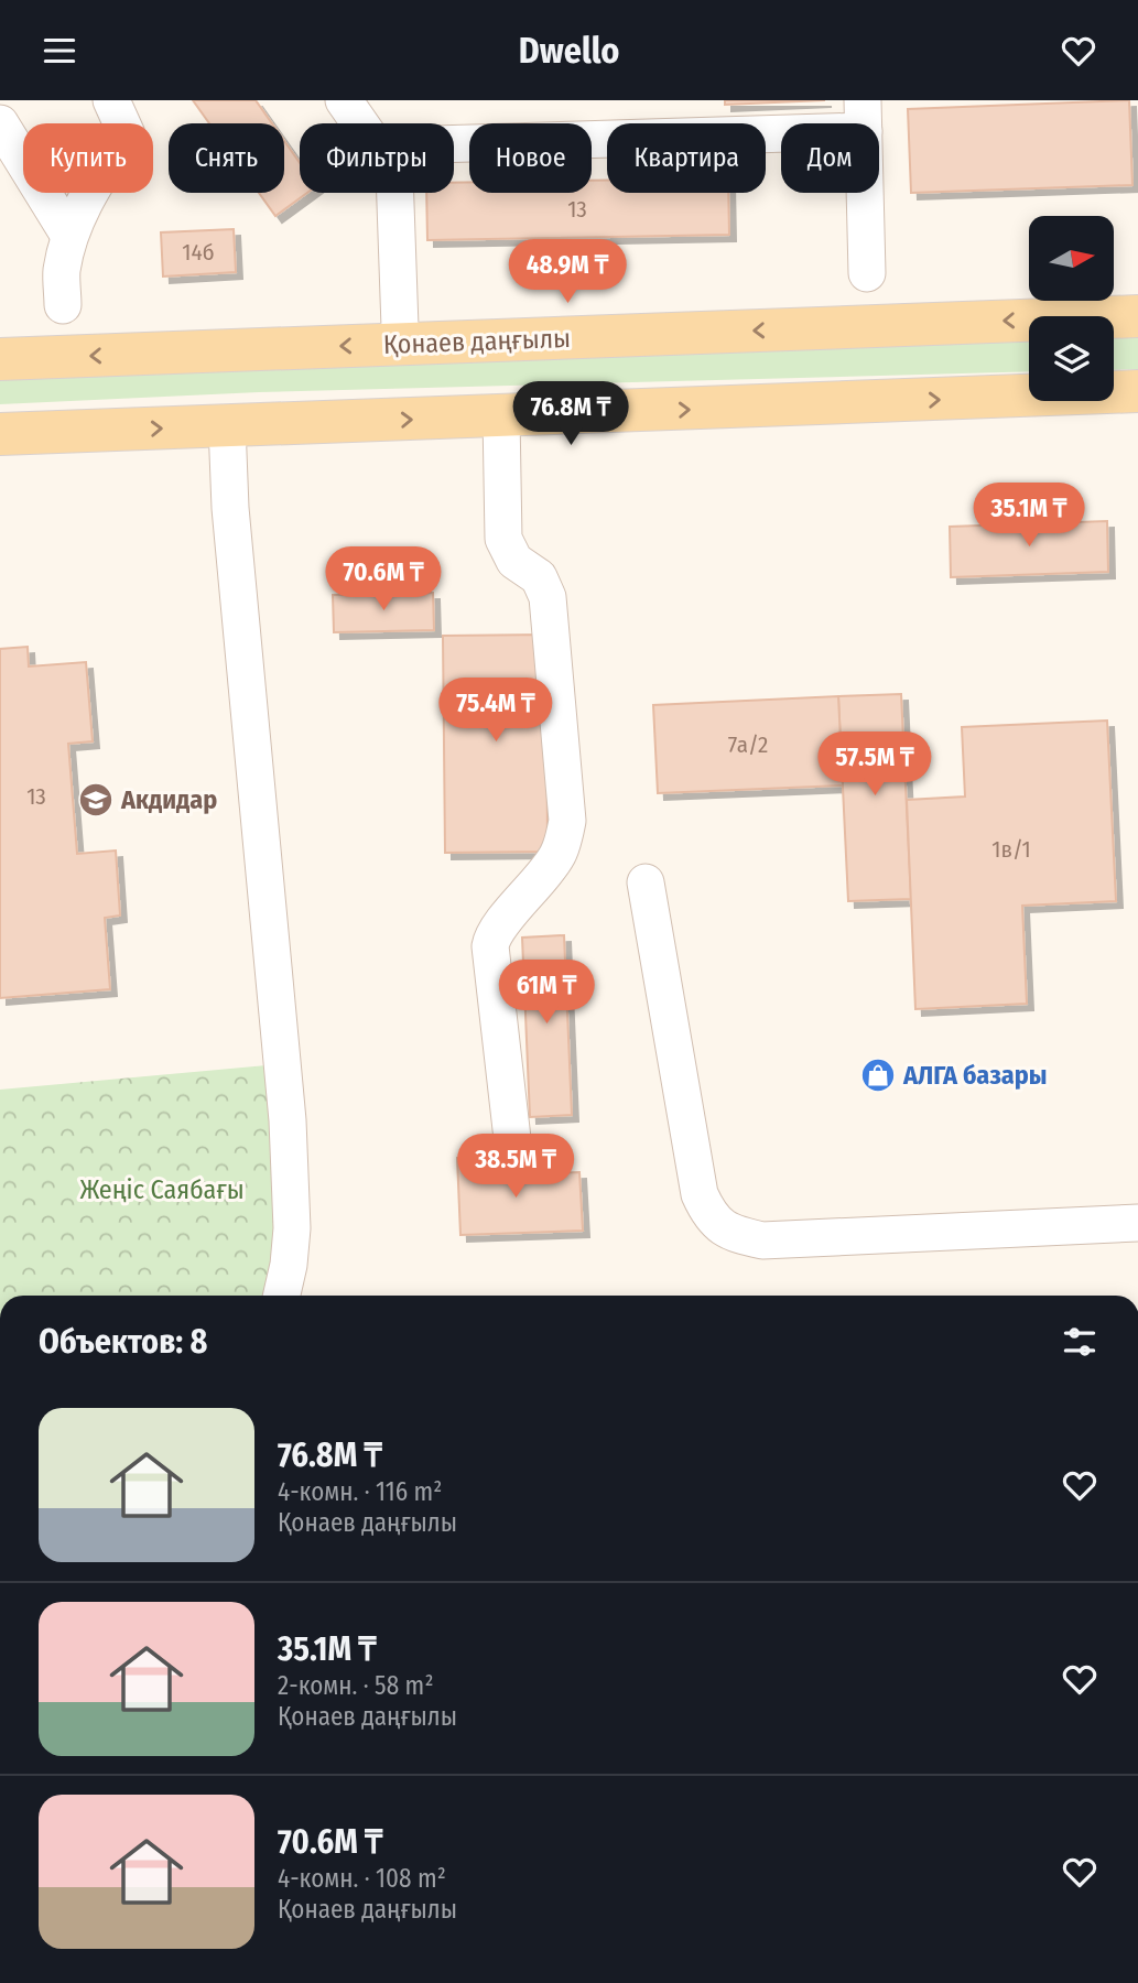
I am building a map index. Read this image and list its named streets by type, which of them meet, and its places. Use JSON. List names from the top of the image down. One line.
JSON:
{"streets":{"main road":["Қонаев даңғылы"]},"parks":["Жеңіс Саябағы"],"places":{"school or university":["Акдидар"],"shop":["АЛГА базары"]},"house_numbers":["13","14б","7а/2","13","1в/1"],"north":"right","page":{"header":"Dwello","chip":["Купить","Снять","Фильтры","Новое","Квартира","Дом"],"price":["48.9M ₸","76.8M ₸","35.1M ₸","70.6M ₸","75.4M ₸","57.5M ₸","61M ₸","38.5M ₸"],"heading":"Объектов: 8","list":[{"name":"76.8M ₸","note":"4-комн. · 116 m² · Қонаев даңғылы"},{"name":"35.1M ₸","note":"2-комн. · 58 m² · Қонаев даңғылы"},{"name":"70.6M ₸","note":"4-комн. · 108 m² · Қонаев даңғылы"}]}}
